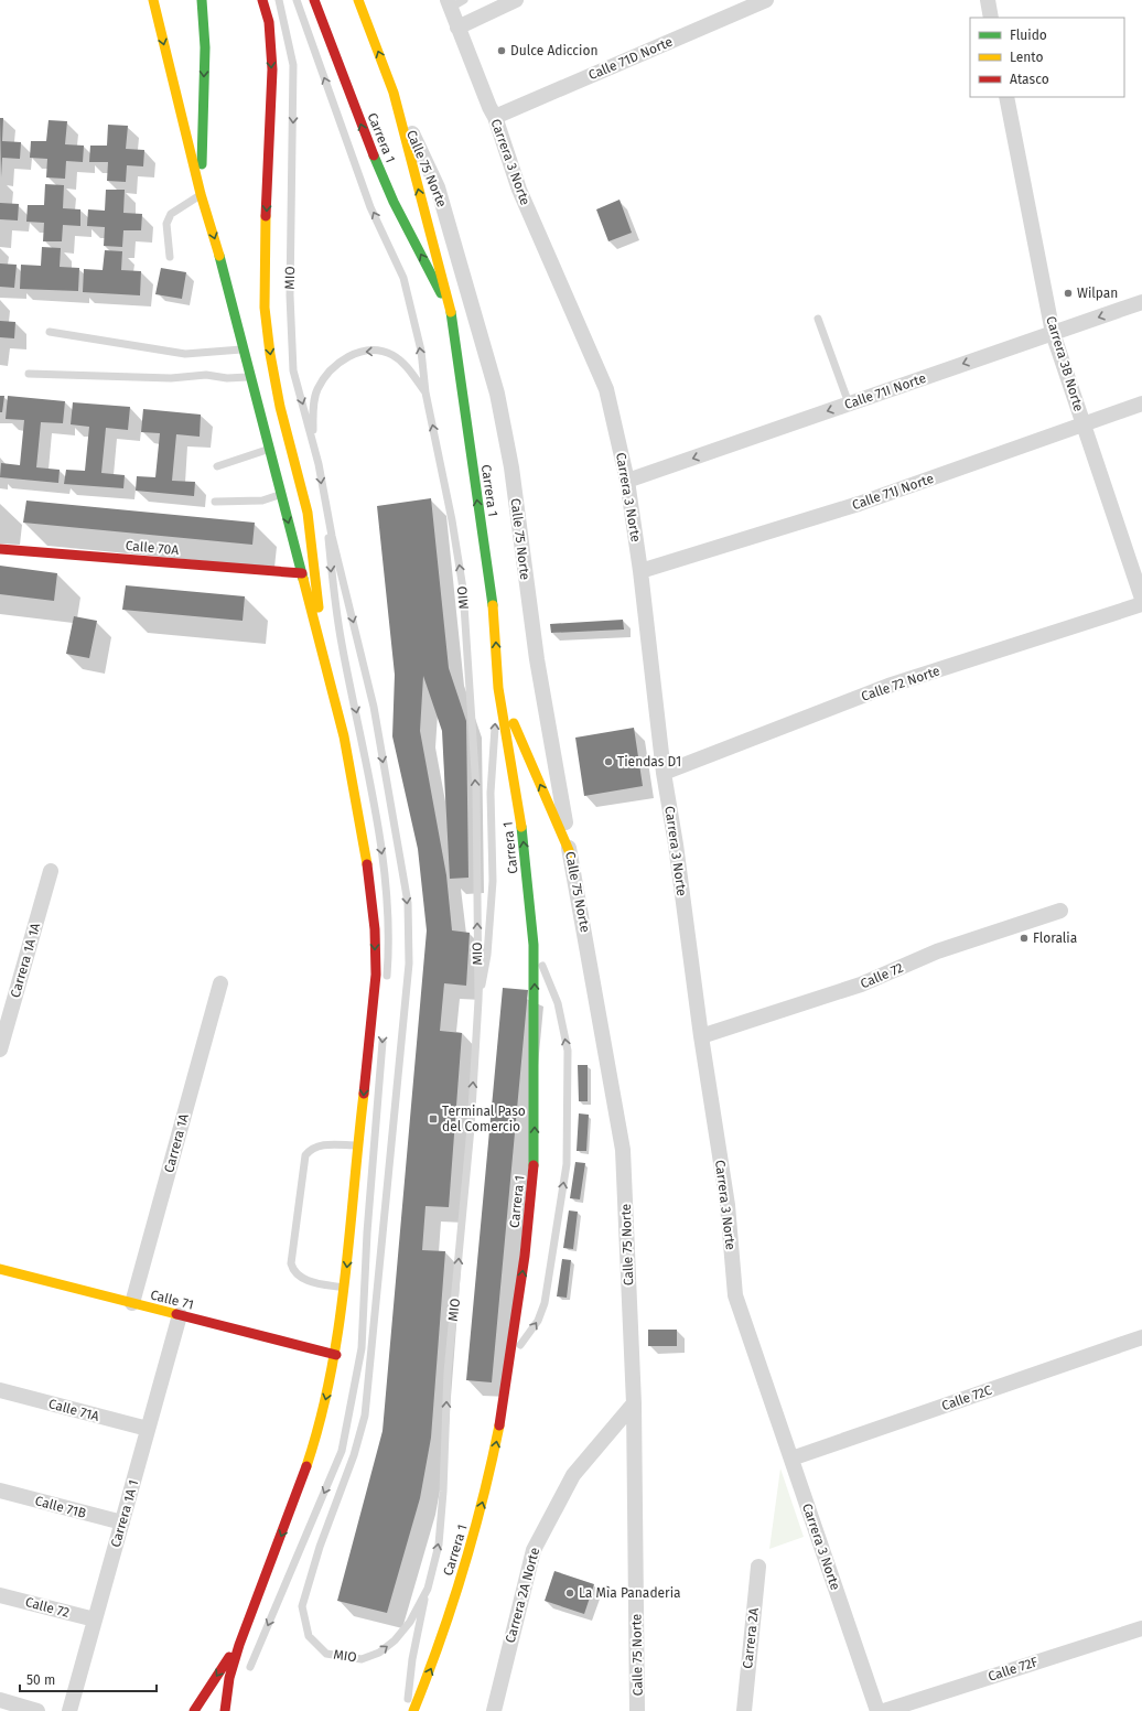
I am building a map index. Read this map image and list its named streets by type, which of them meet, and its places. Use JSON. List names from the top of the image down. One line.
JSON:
{"streets":{"main road":["Carrera 1","Calle 70A","Calle 71"],"street":["Calle 71D Norte","Carrera 3 Norte","Calle 75 Norte","Carrera 3B Norte","Calle 71I Norte","Calle 71J Norte","Calle 72 Norte","Carrera 1A 1A","Calle 72","Carrera 1A","Calle 72C","Calle 71A","Calle 71B","Carrera 1A 1","Carrera 2A Norte","Carrera 2A","Calle 72F"],"lane":["MIO"]},"crossings":[["Calle 71D Norte","Carrera 3 Norte"],["Carrera 3 Norte","Calle 71I Norte"],["Carrera 3 Norte","Calle 71J Norte"],["Carrera 3 Norte","Calle 72 Norte"],["Carrera 3 Norte","Calle 72"],["Carrera 3 Norte","Calle 72C"],["Calle 75 Norte","Carrera 2A Norte"],["Carrera 3B Norte","Calle 71I Norte"],["Carrera 3B Norte","Calle 71J Norte"],["Calle 72","Carrera 1A 1"],["Carrera 1A","Calle 71"],["Calle 71","Carrera 1A 1"],["Calle 71A","Carrera 1A 1"],["Calle 71B","Carrera 1A 1"]],"one_way":["Calle 71I Norte"],"places":{"other":["Dulce Adiccion","Wilpan","Tiendas D1","Floralia","La Mìa Panaderia"],"transit":["Terminal Paso del Comercio"]},"legend":["Fluido","Lento","Atasco"],"scale_bar":"50 m"}
